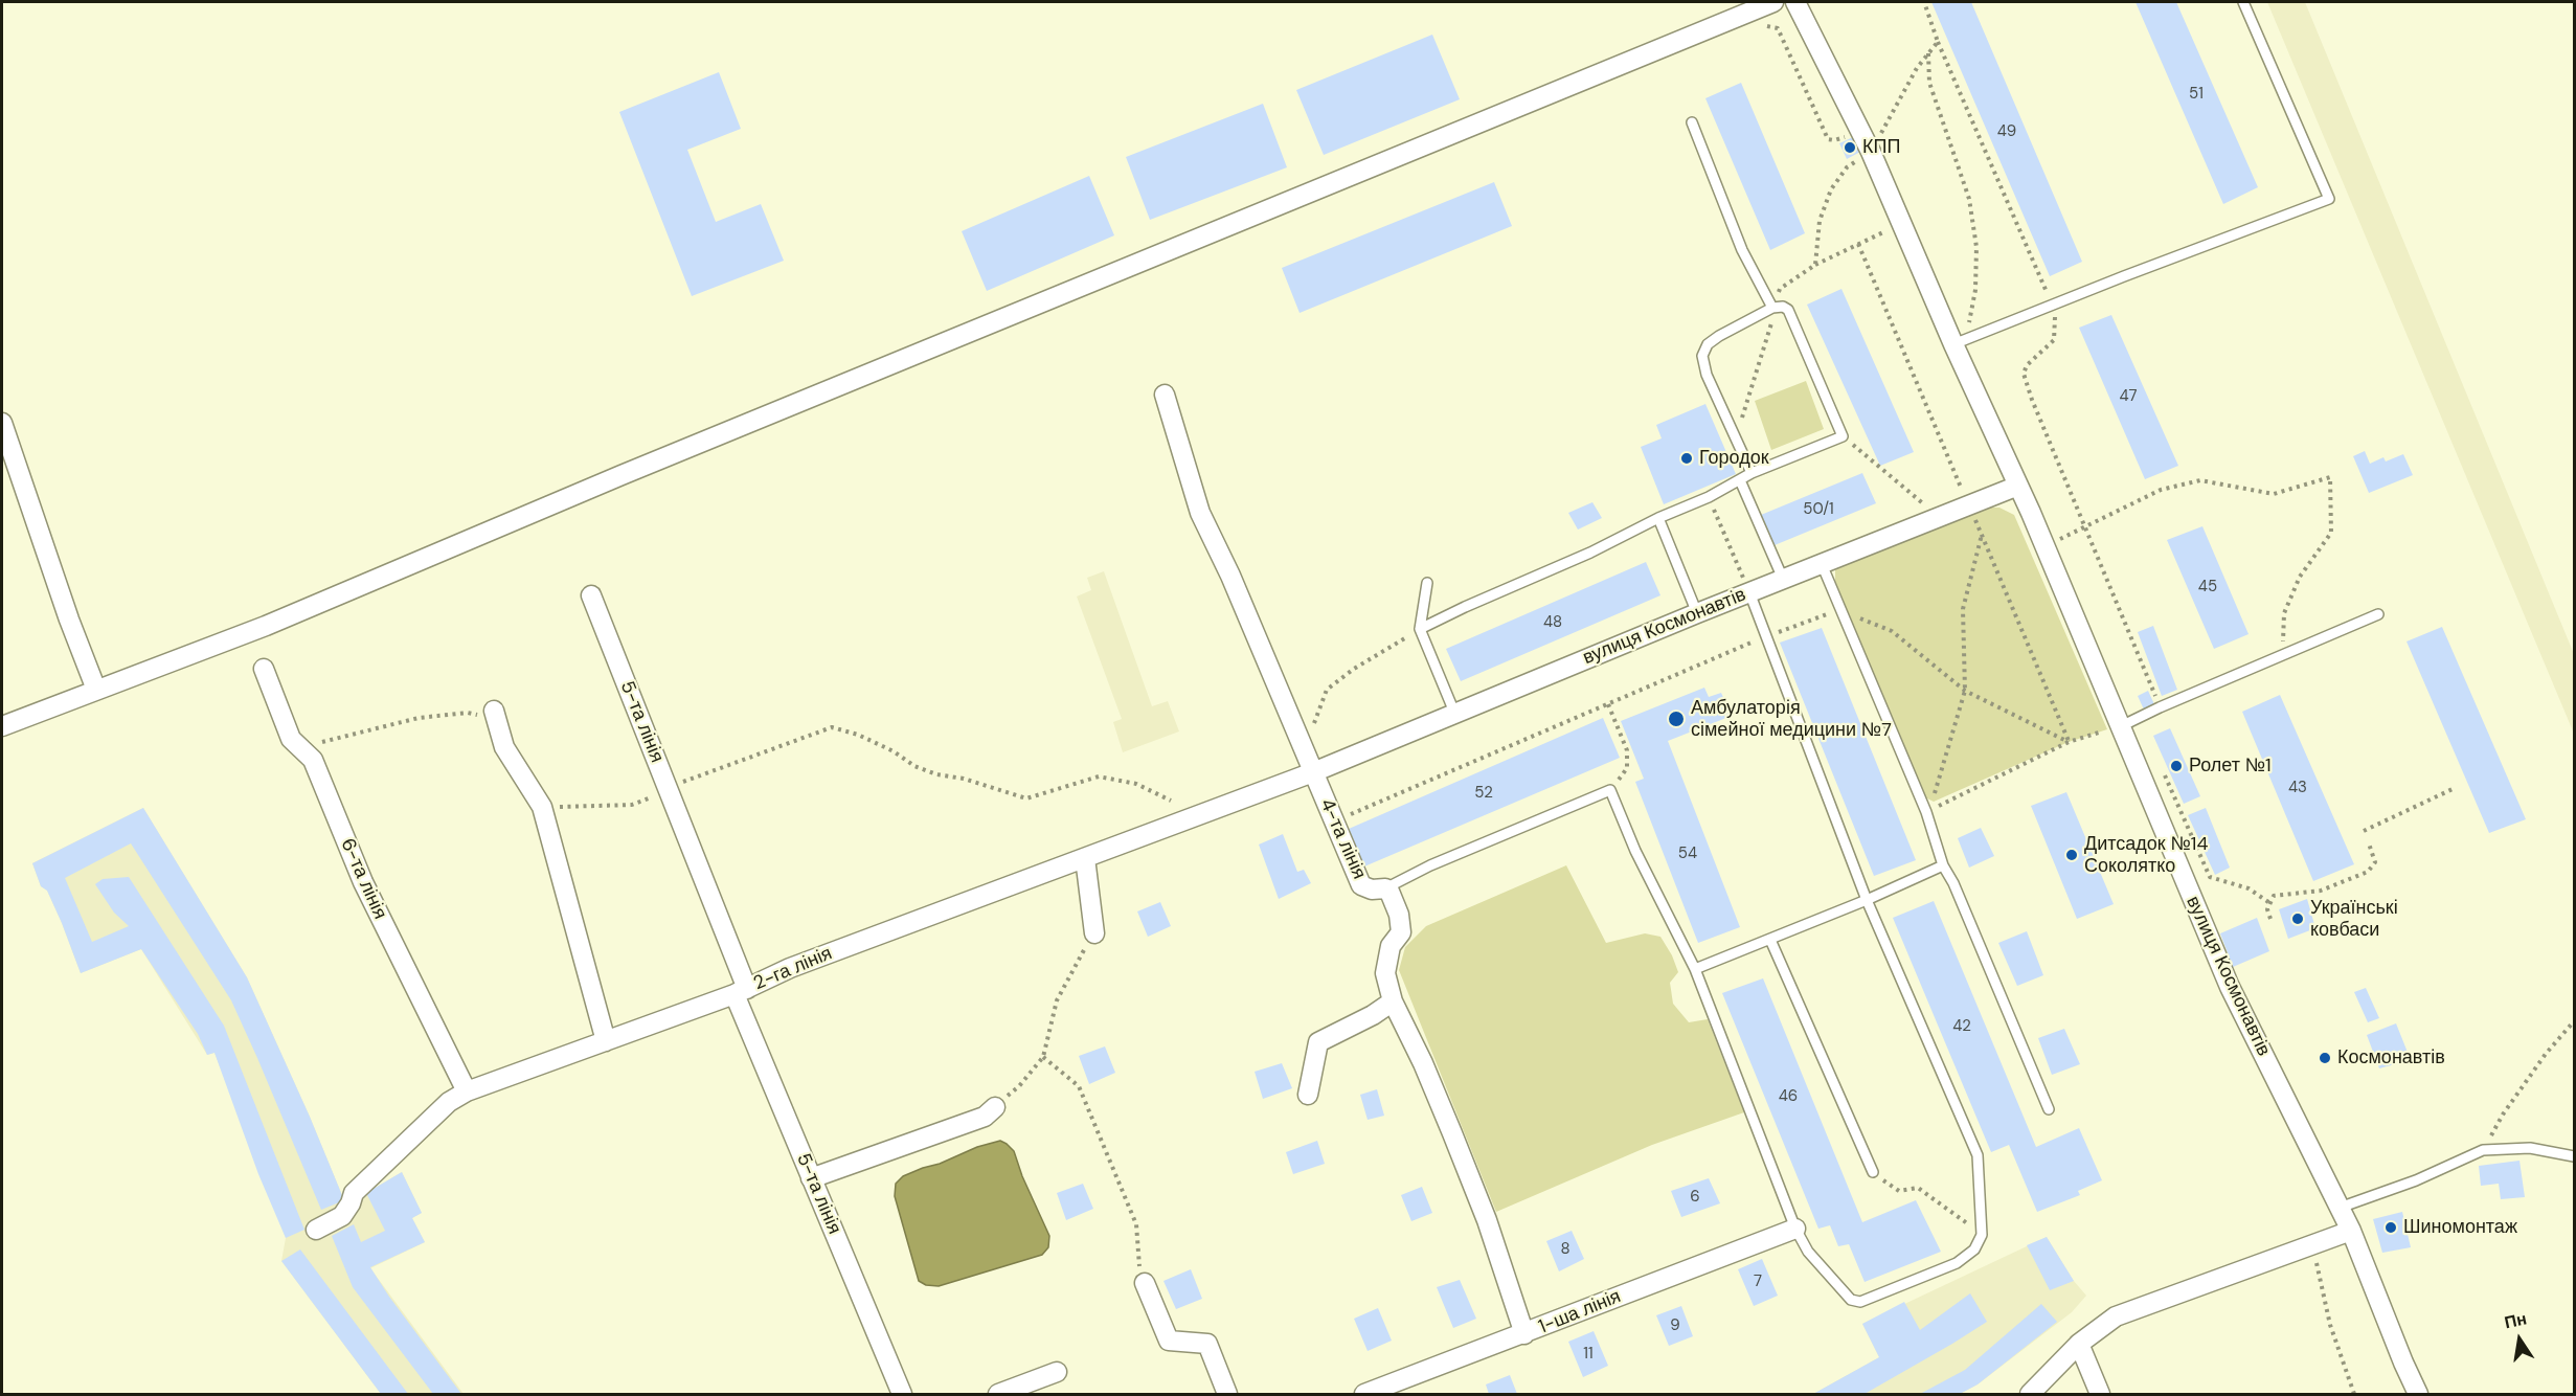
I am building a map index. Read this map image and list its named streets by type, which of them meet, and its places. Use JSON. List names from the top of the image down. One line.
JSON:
{"streets":{"street":["вулиця Космонавтів","5-та лінія","4-та лінія","6-та лінія","2-га лінія","1-ша лінія"]},"crossings":[["вулиця Космонавтів","4-та лінія"],["вулиця Космонавтів","2-га лінія"],["5-та лінія","2-га лінія"],["4-та лінія","2-га лінія"],["4-та лінія","1-ша лінія"],["6-та лінія","2-га лінія"]],"places":["КПП","Городок","Амбулаторія сімейної медицини №7","Ролет №1","Дитсадок №14 Соколятко","Українські ковбаси","Космонавтів","Шиномонтаж"],"house_numbers":["51","49","47","50/1","45","48","43","52","54","42","46","6","8","7","9","11"],"north":"top"}
